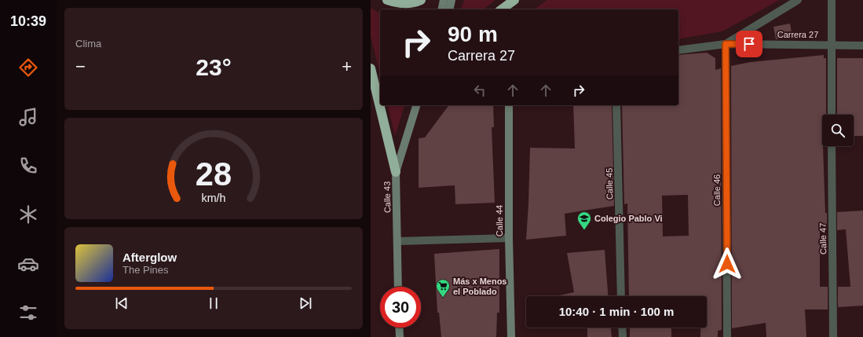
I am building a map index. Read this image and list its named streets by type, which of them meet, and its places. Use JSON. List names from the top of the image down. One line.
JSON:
{"streets":{"street":["Carrera 27","Calle 45","Calle 46","Calle 43","Calle 44","Calle 47"]},"crossings":[["Carrera 27","Calle 46"]],"places":{"school or university":["Colegio Pablo Vi"],"supermarket":["Más x Menos el Poblado"]},"page":{"tabs":"10:39","tile":"Clima","turn":["90 m","Carrera 27"],"heat":["−","23°","+"],"song":["Afterglow","The Pines"],"limit":"30","trip":"10:40 · 1 min · 100 m","gauge":["28","km/h"]}}
